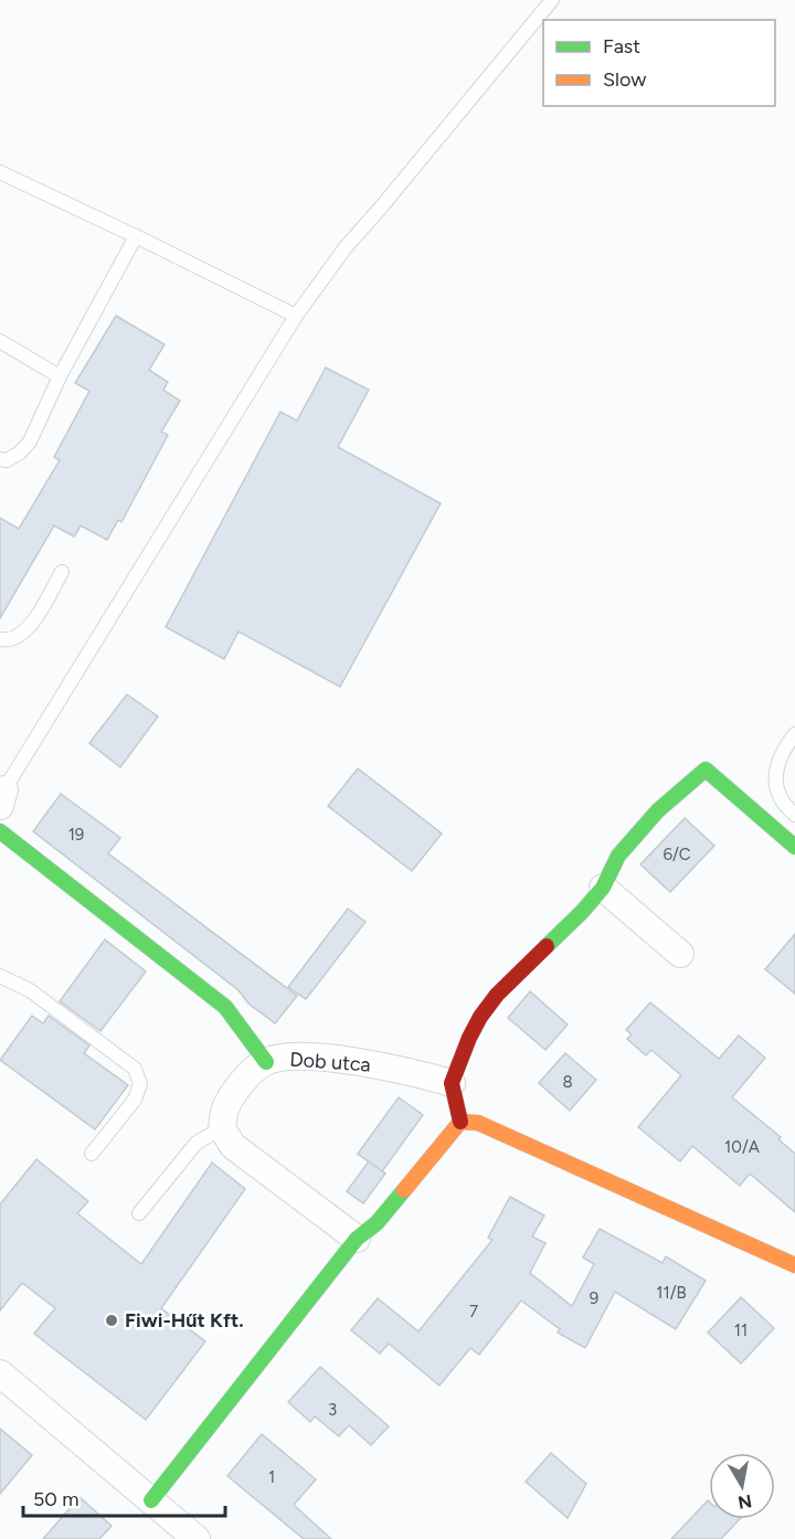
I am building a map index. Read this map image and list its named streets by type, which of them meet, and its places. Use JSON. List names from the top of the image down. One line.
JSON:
{"streets":{"street":["Dob utca"]},"places":["Fiwi-Hűt Kft."],"house_numbers":["19","6/C","8","10/A","11/B","9","7","11","3","1"],"legend":["Fast","Slow"],"scale_bar":"50 m","north":"bottom"}
